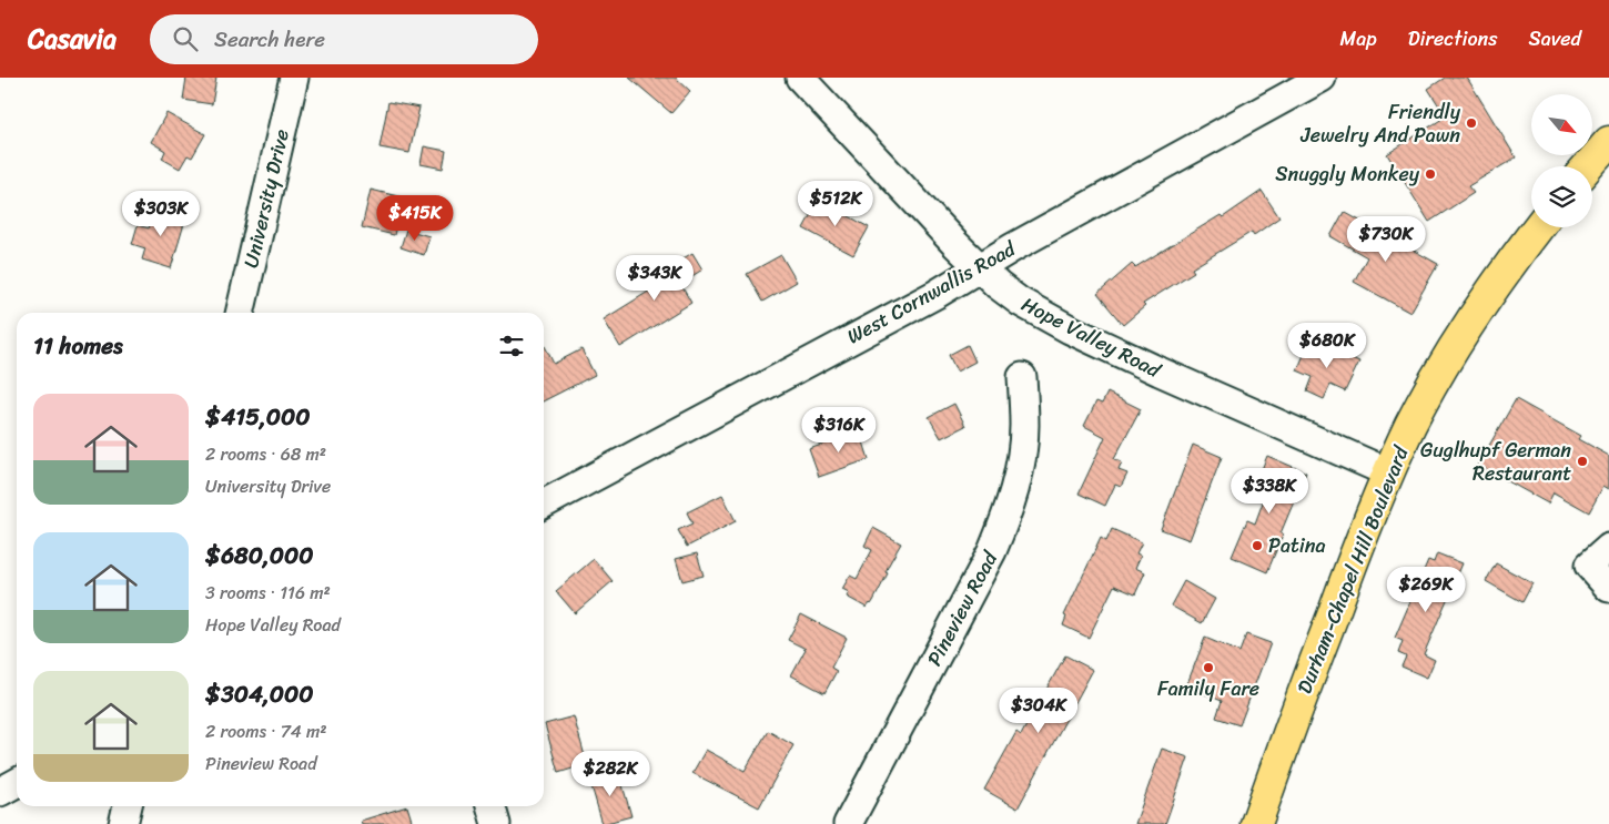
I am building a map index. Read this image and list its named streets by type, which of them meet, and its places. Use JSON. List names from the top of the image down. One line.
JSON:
{"streets":{"main road":["Durham-Chapel Hill Boulevard"],"street":["University Drive","West Cornwallis Road","Hope Valley Road","Pineview Road"]},"crossings":[["West Cornwallis Road","Hope Valley Road"],["Hope Valley Road","Durham-Chapel Hill Boulevard"]],"places":["Friendly Jewelry And Pawn","Snuggly Monkey","Guglhupf German Restaurant","Patina","Family Fare"],"north":"bottom right","page":{"header":"Casavia","search":"Search here","nav":["Map","Directions","Saved"],"price":["$512K","$303K","$415K","$730K","$343K","$680K","$316K","$338K","$269K","$304K","$282K"],"heading":"11 homes","list":[{"name":"$415,000","note":"2 rooms · 68 m² · University Drive"},{"name":"$680,000","note":"3 rooms · 116 m² · Hope Valley Road"},{"name":"$304,000","note":"2 rooms · 74 m² · Pineview Road"}]}}
